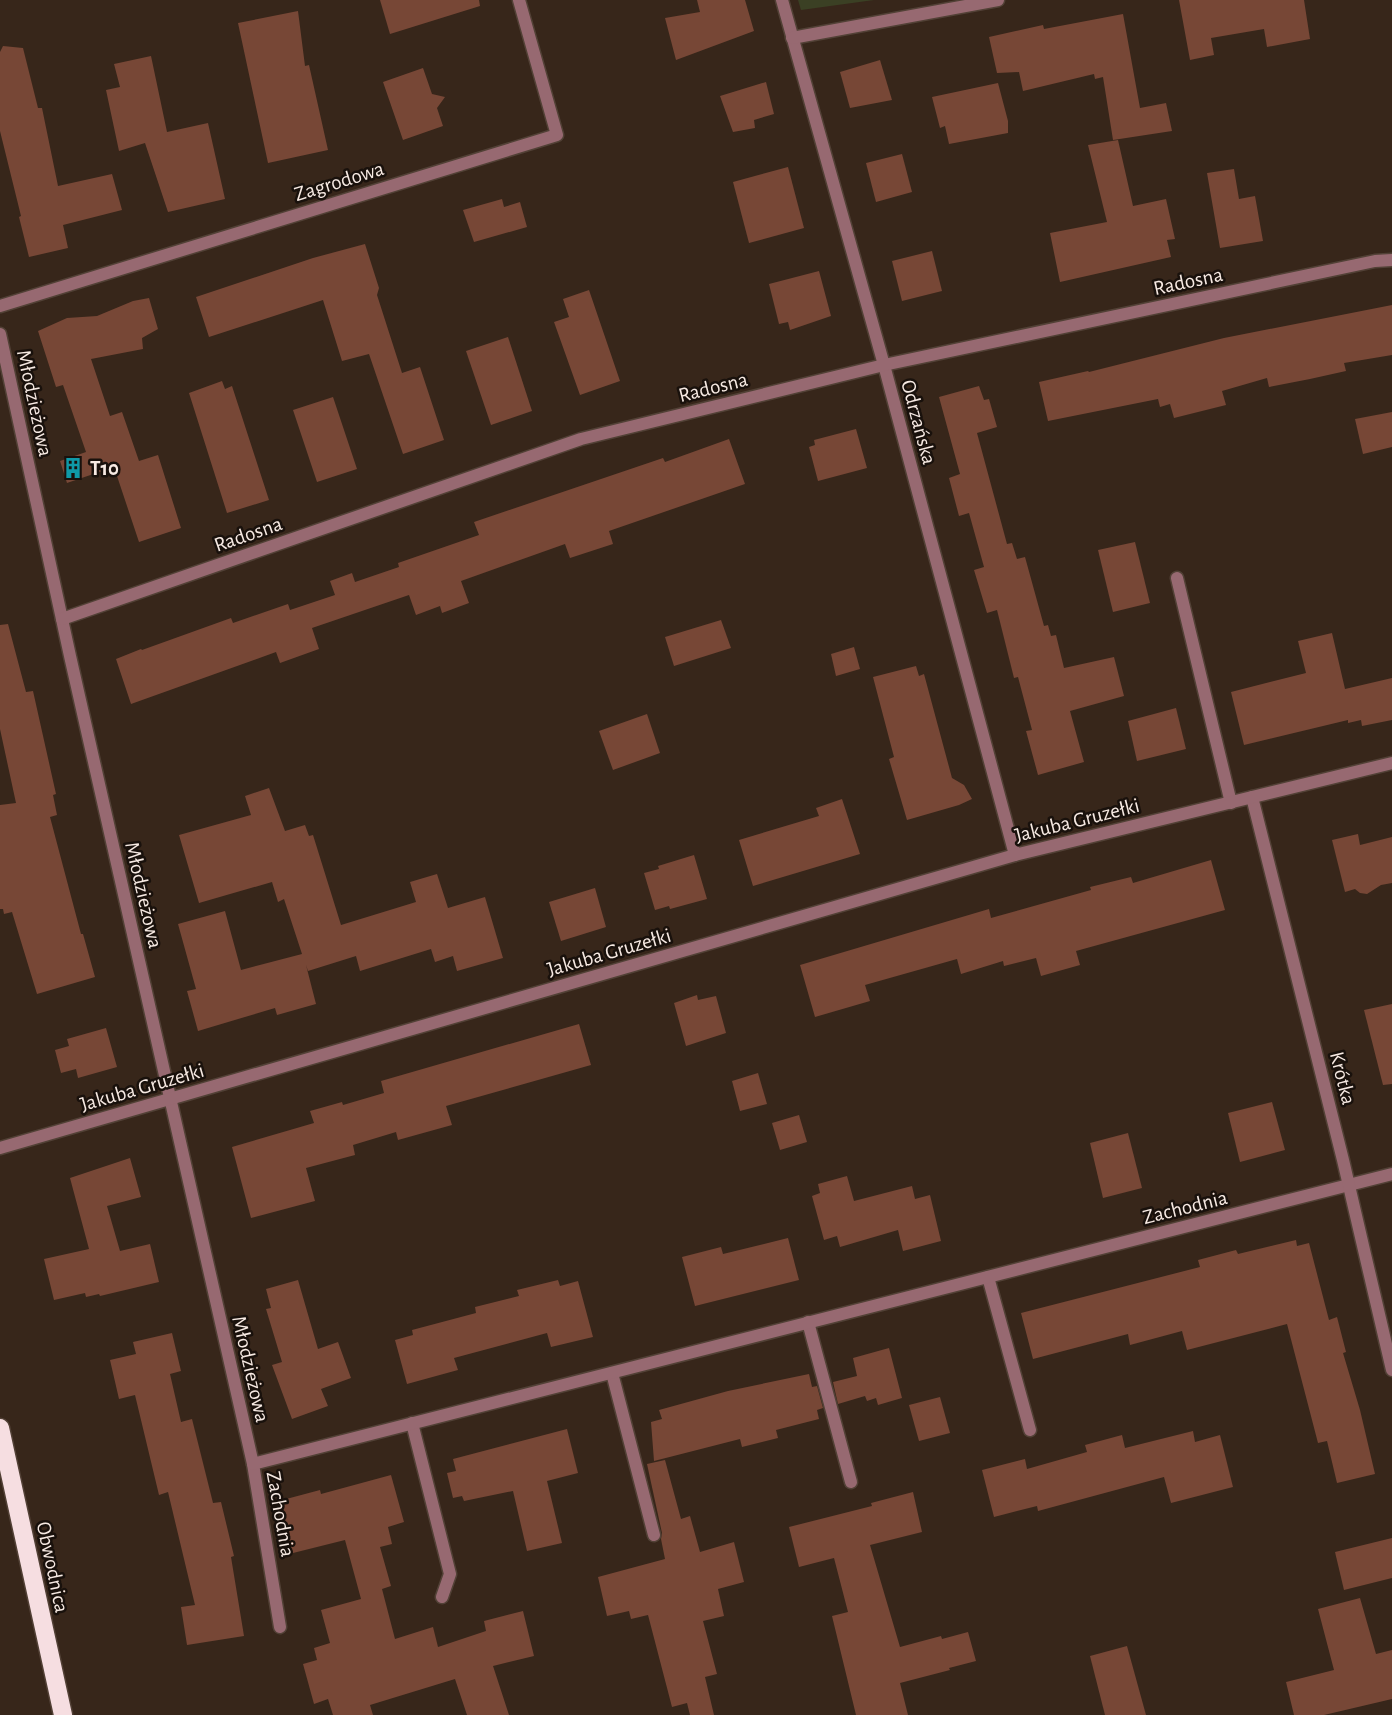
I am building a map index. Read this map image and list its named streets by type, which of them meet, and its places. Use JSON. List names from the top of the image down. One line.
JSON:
{"streets":{"highway":["Obwodnica"],"street":["Zagrodowa","Radosna","Młodzieżowa","Odrzańska","Jakuba Gruzełki","Krótka","Zachodnia"]},"crossings":[["Radosna","Młodzieżowa"],["Radosna","Odrzańska"],["Młodzieżowa","Jakuba Gruzełki"],["Młodzieżowa","Zachodnia"],["Odrzańska","Jakuba Gruzełki"],["Jakuba Gruzełki","Krótka"],["Krótka","Zachodnia"]],"places":{"building":["T10"]}}
